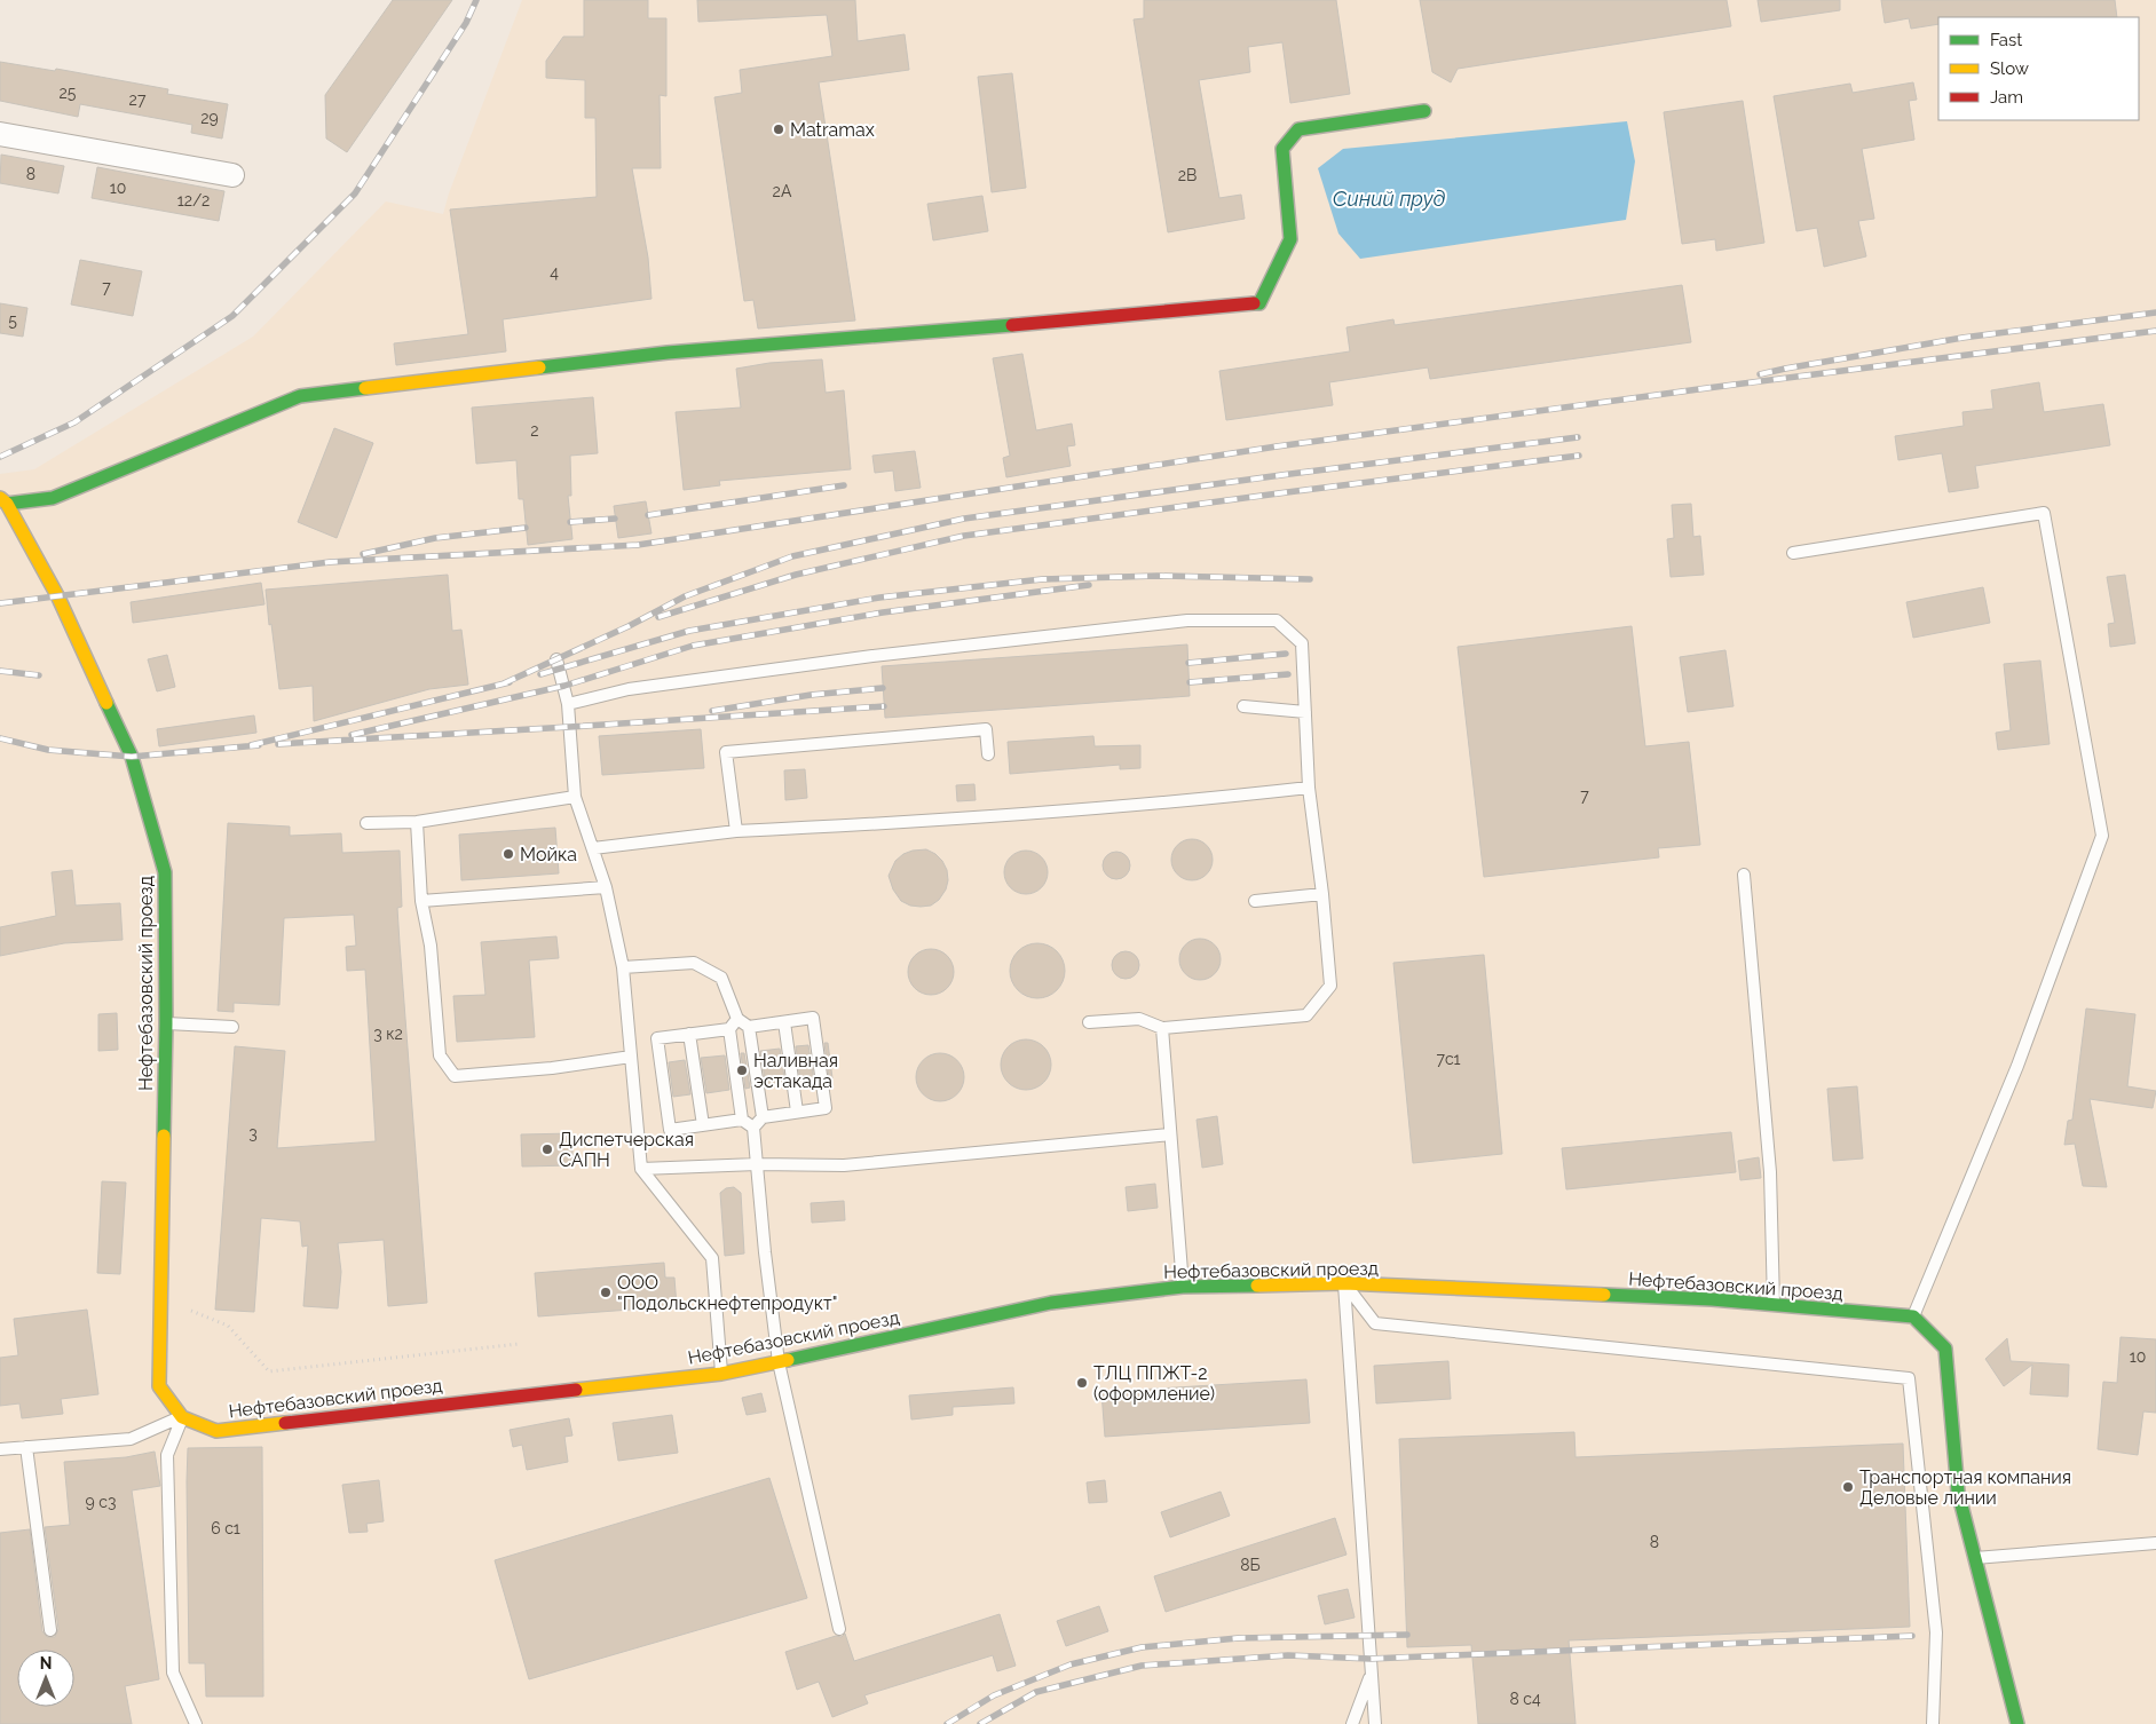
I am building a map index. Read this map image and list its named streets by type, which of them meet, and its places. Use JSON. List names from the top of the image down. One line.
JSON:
{"streets":{"street":["Нефтебазовский проезд"]},"water":["Синий пруд"],"places":["Matramax","Мойка","Наливная эстакада","Диспетчерская САПН","ООО \"Подольскнефтепродукт\"","ТЛЦ ППЖТ-2 (оформление)","Транспортная компания Деловые линии"],"house_numbers":["25","27","29","8","2В","10","2А","12/2","4","7","5","2","7","3 к2","7с1","3","10","9 с3","6 с1","8","8Б","8 с4"],"legend":["Fast","Slow","Jam"],"north":"top"}
